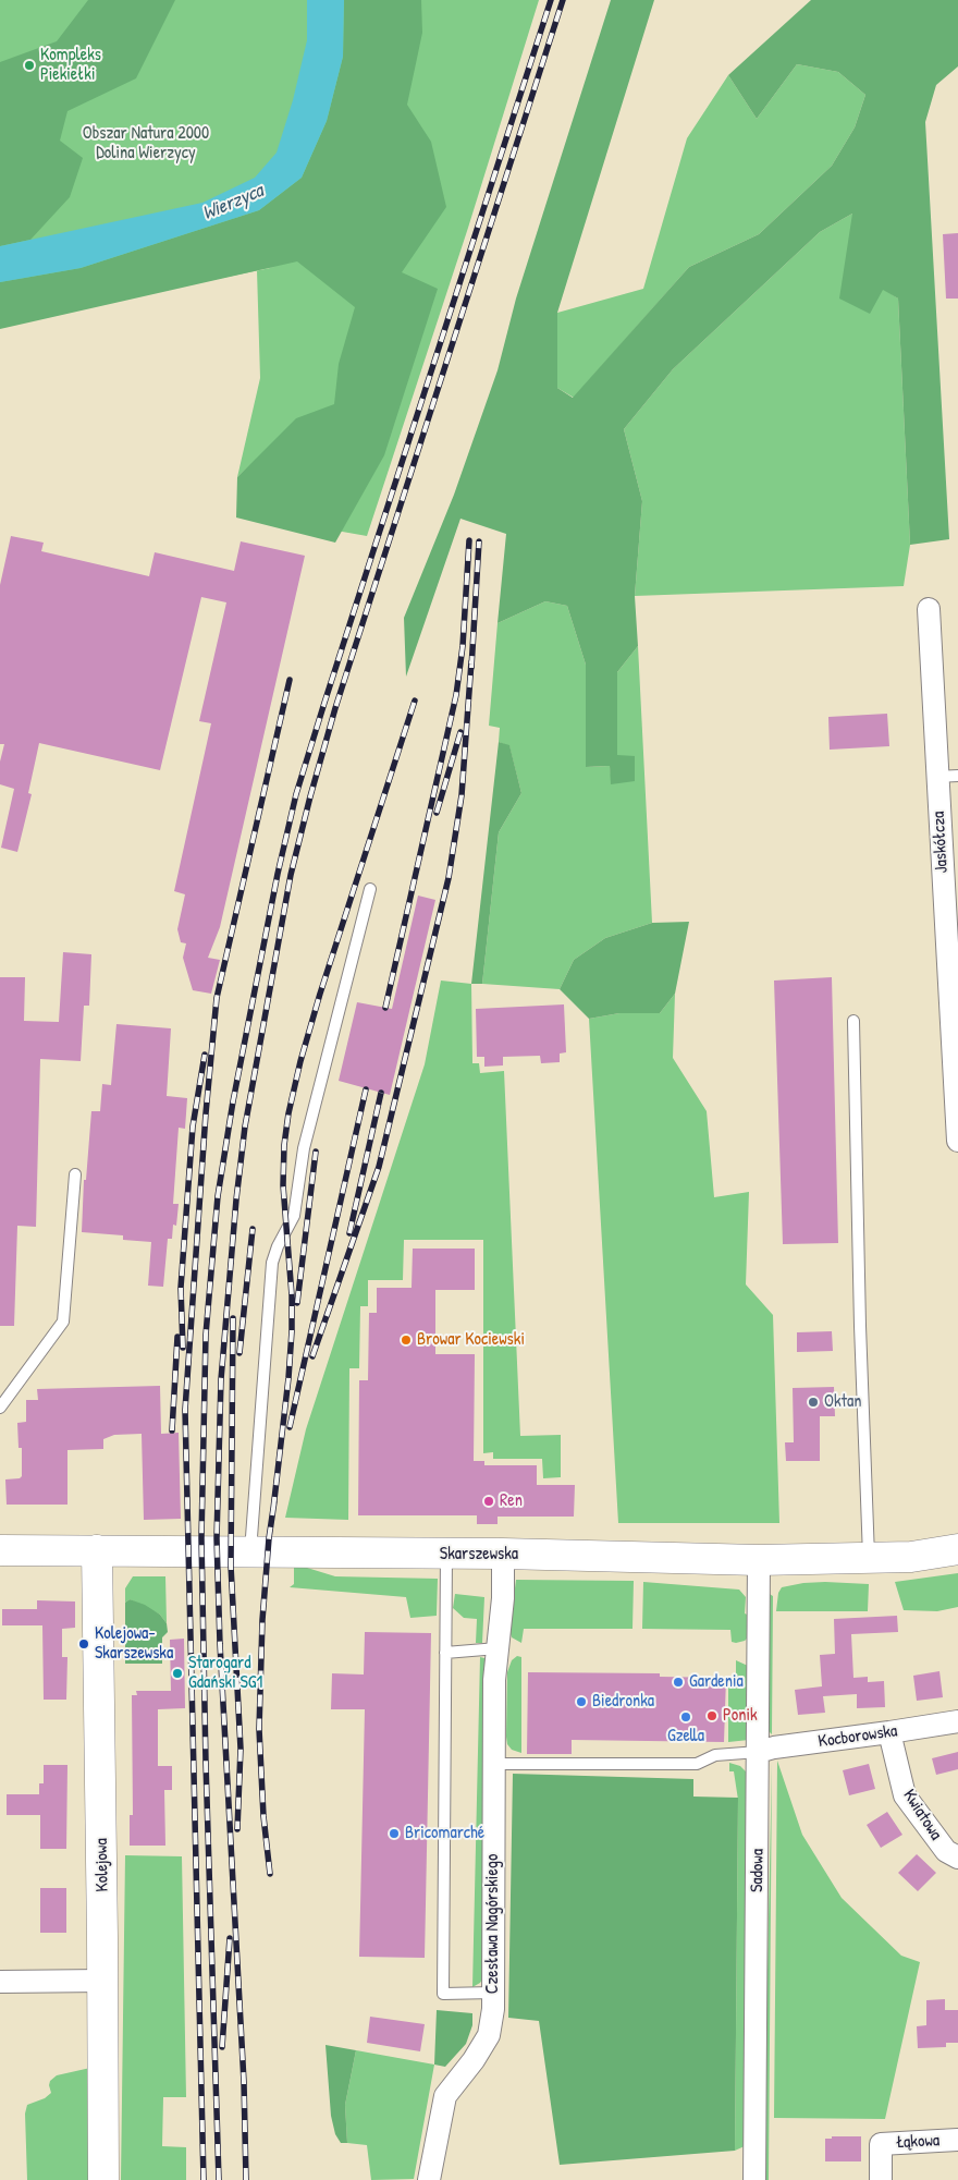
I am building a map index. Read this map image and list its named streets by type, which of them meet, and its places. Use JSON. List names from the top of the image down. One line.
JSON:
{"streets":{"main road":["Skarszewska","Kolejowa"],"street":["Jaskółcza","Kocborowska","Kwiatowa","Sadowa","Czesława Nagórskiego","Łąkowa"]},"crossings":[["Skarszewska","Kolejowa"],["Skarszewska","Sadowa"],["Skarszewska","Czesława Nagórskiego"],["Kocborowska","Kwiatowa"],["Kocborowska","Sadowa"]],"water":["Wierzyca"],"parks":["Obszar Natura 2000 Dolina Wierzycy"],"places":["Kompleks Piekiełki","Browar Kociewski","Oktan","Ren","Kolejowa- Skarszewska","Starogard Gdański SG1","Gardenia","Biedronka","Ponik","Gzella","Bricomarché"]}
